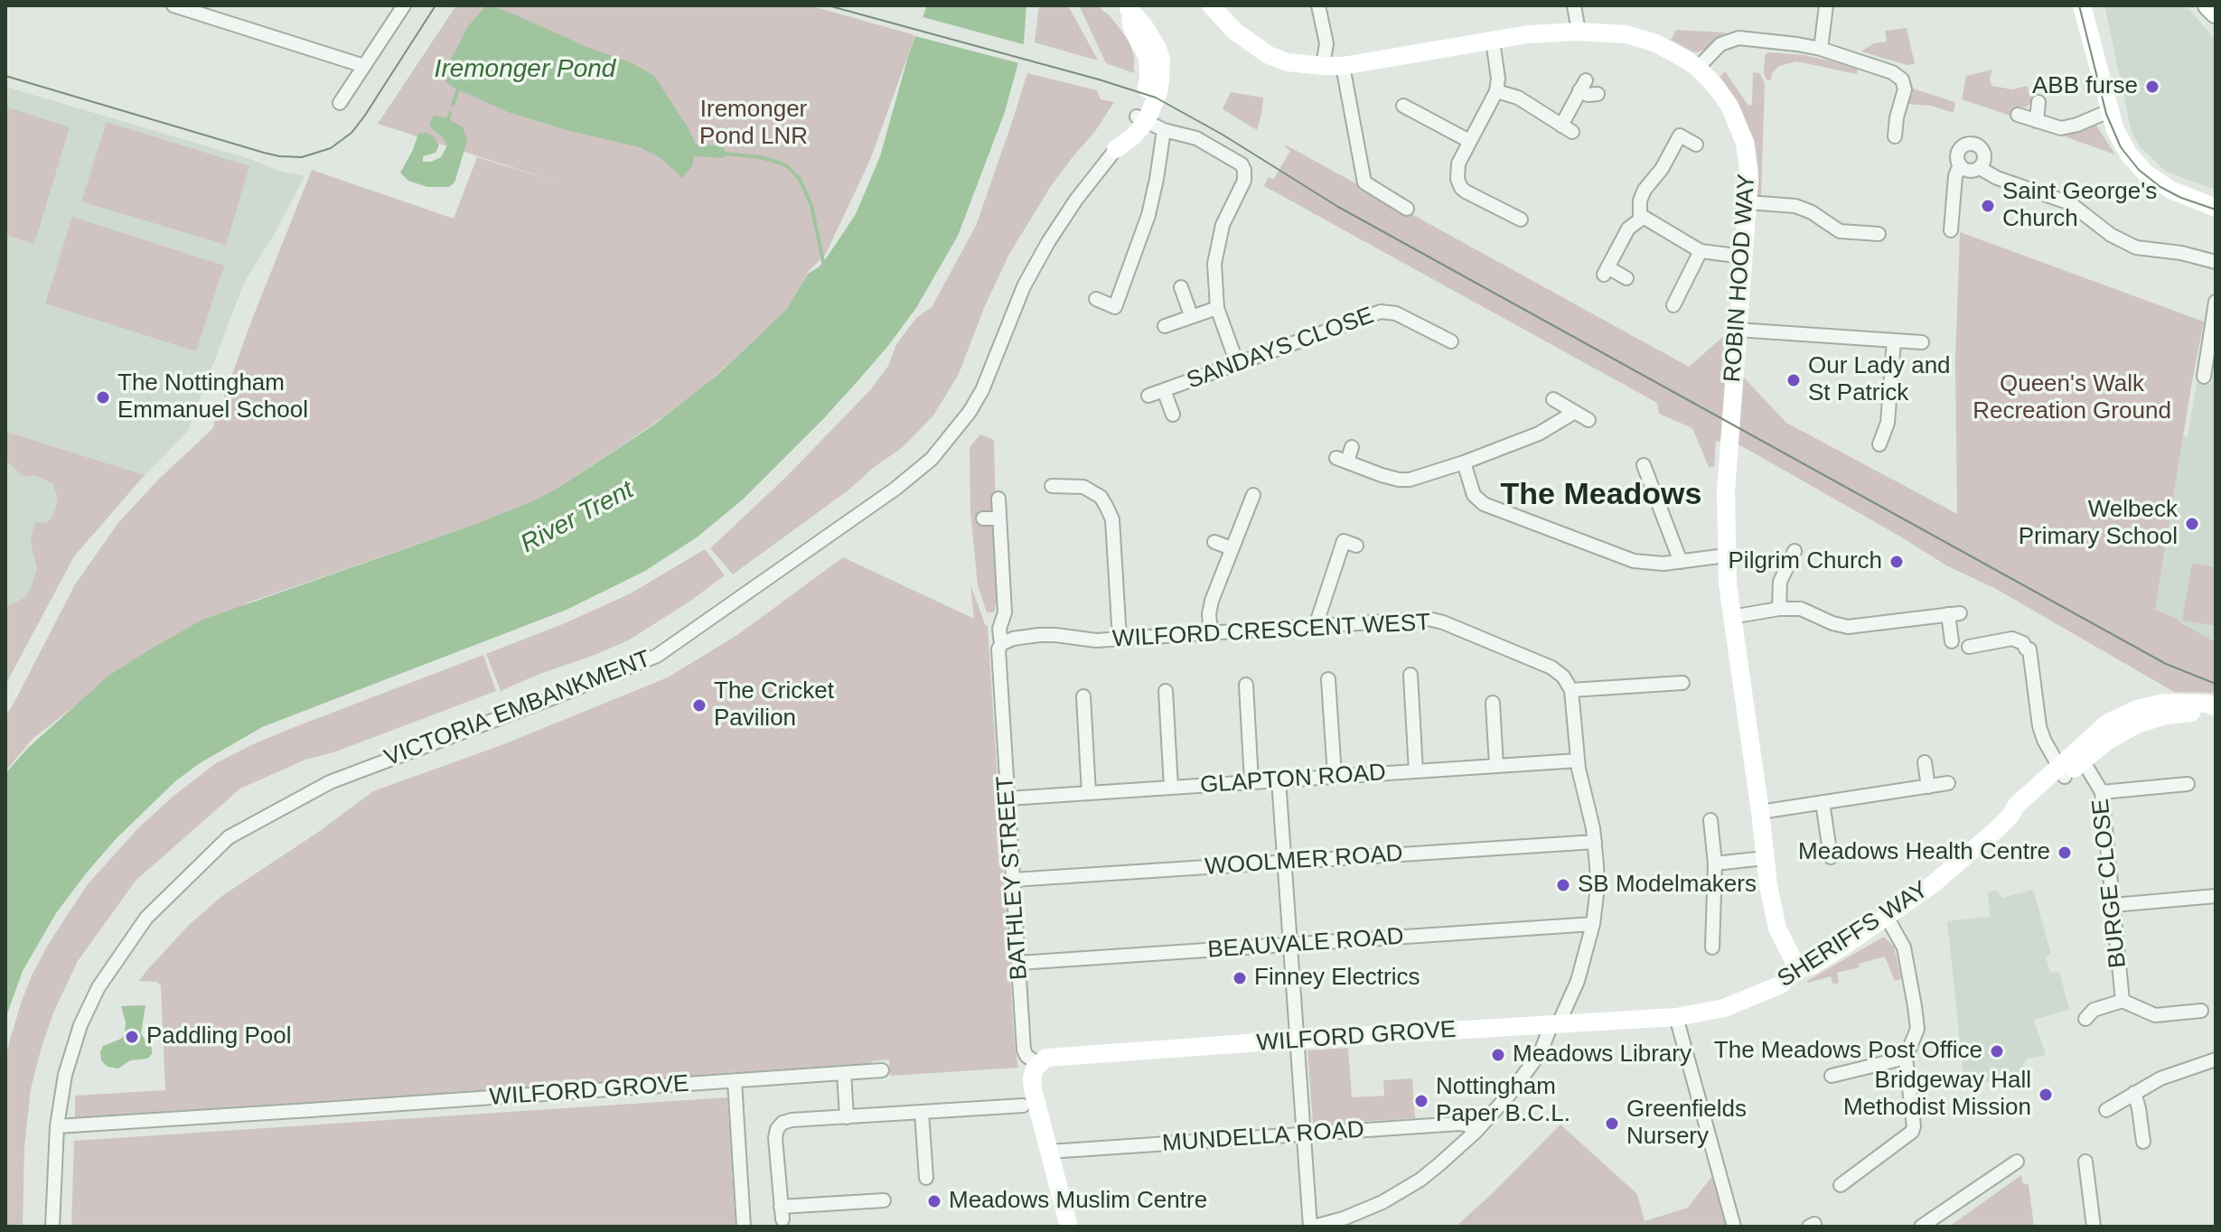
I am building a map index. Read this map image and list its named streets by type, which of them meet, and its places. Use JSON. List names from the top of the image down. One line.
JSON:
{"streets":{"street":["ROBIN HOOD WAY","SANDAYS CLOSE","WILFORD CRESCENT WEST","VICTORIA EMBANKMENT","GLAPTON ROAD","WOOLMER ROAD","BATHLEY STREET","BURGE CLOSE","SHERIFFS WAY","BEAUVALE ROAD","WILFORD GROVE","MUNDELLA ROAD"]},"crossings":[["ROBIN HOOD WAY","SHERIFFS WAY"],["WILFORD CRESCENT WEST","BATHLEY STREET"],["VICTORIA EMBANKMENT","WILFORD GROVE"],["GLAPTON ROAD","BATHLEY STREET"],["WOOLMER ROAD","BATHLEY STREET"],["BATHLEY STREET","BEAUVALE ROAD"],["BATHLEY STREET","WILFORD GROVE"],["BURGE CLOSE","SHERIFFS WAY"],["SHERIFFS WAY","WILFORD GROVE"]],"districts":["The Meadows"],"water":["Iremonger Pond","River Trent"],"parks":["Iremonger Pond LNR","Queen's Walk Recreation Ground"],"places":["ABB furse","Saint George's Church","Our Lady and St Patrick","The Nottingham Emmanuel School","Welbeck Primary School","Pilgrim Church","The Cricket Pavilion","Meadows Health Centre","SB Modelmakers","Finney Electrics","Paddling Pool","The Meadows Post Office","Meadows Library","Bridgeway Hall Methodist Mission","Nottingham Paper B.C.L.","Greenfields Nursery","Meadows Muslim Centre"]}
